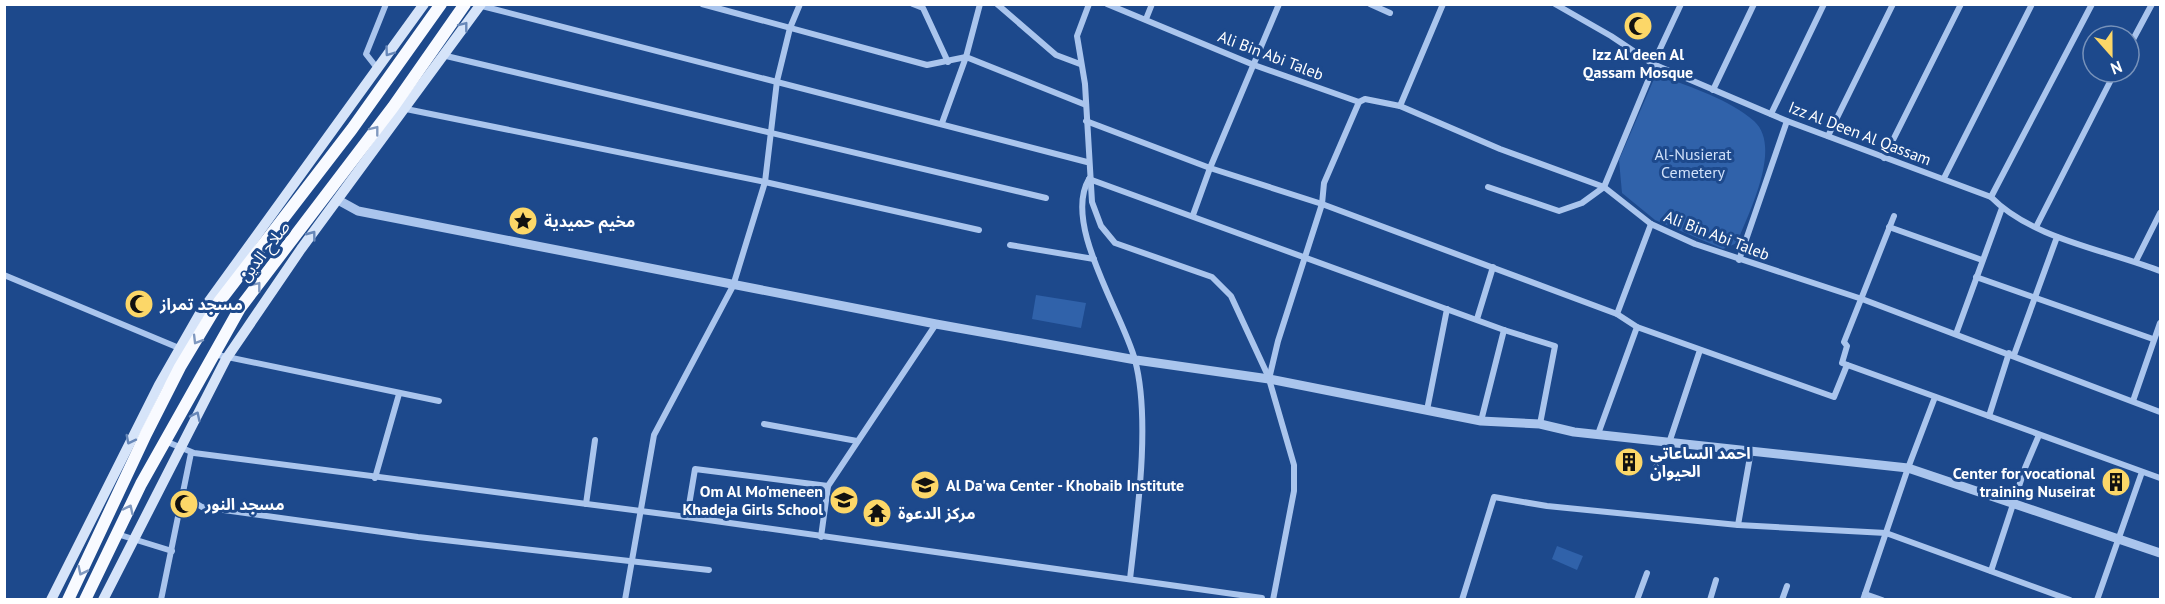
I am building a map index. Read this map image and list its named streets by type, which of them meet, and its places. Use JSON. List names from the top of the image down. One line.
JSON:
{"streets":{"highway":["صلاح الدين"],"street":["Ali Bin Abi Taleb","Izz Al Deen Al Qassam"]},"parks":["Al-Nusierat Cemetery"],"places":{"mosque":["Izz Al deen Al Qassam Mosque","مسجد تمراز","مسجد النور"],"place":["مخيم حميدية"],"building":["احمد الساعاتي الحيوان","Center for vocational training Nuseirat"],"school or university":["Al Da'wa Center - Khobaib Institute","Om Al Mo'meneen Khadeja Girls School"],"temple":["مركز الدعوة"]},"north":"bottom"}
